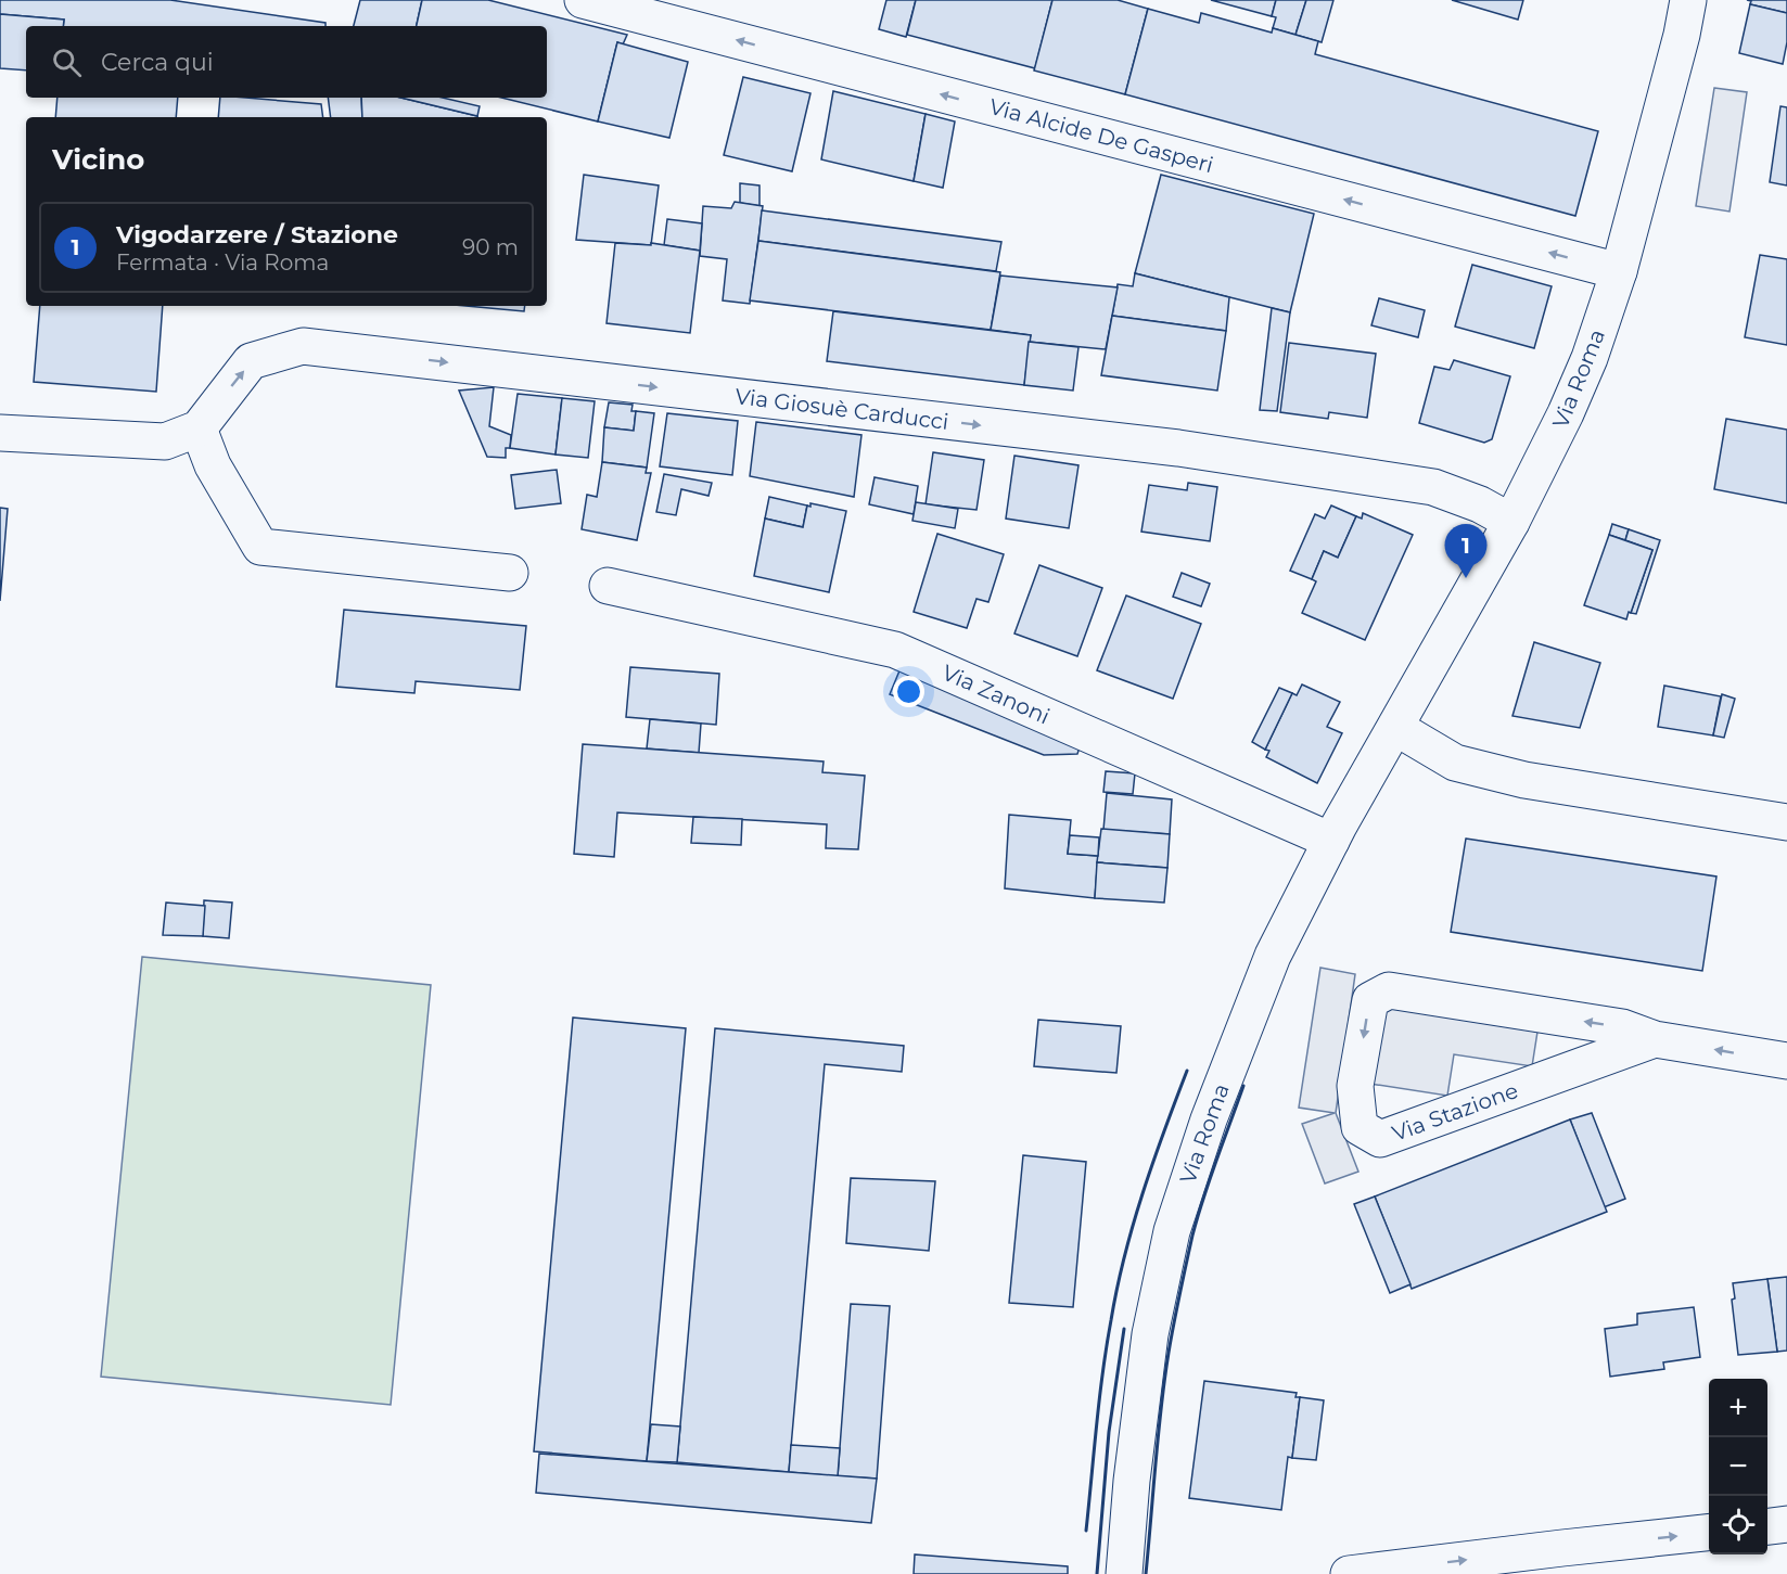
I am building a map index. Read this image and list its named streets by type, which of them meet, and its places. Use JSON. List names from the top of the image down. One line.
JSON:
{"streets":{"street":["Via Alcide De Gasperi","Via Roma","Via Giosuè Carducci","Via Zanoni","Via Stazione"]},"crossings":[["Via Alcide De Gasperi","Via Roma"],["Via Roma","Via Giosuè Carducci"],["Via Roma","Via Zanoni"]],"one_way":["Via Alcide De Gasperi","Via Giosuè Carducci"],"page":{"search":"Cerca qui","heading":"Vicino","list":[{"mark":"1","name":"Vigodarzere / Stazione","note":"Fermata · Via Roma","value":"90 m"}],"pins":"1","map_buttons":["+","−"]}}
